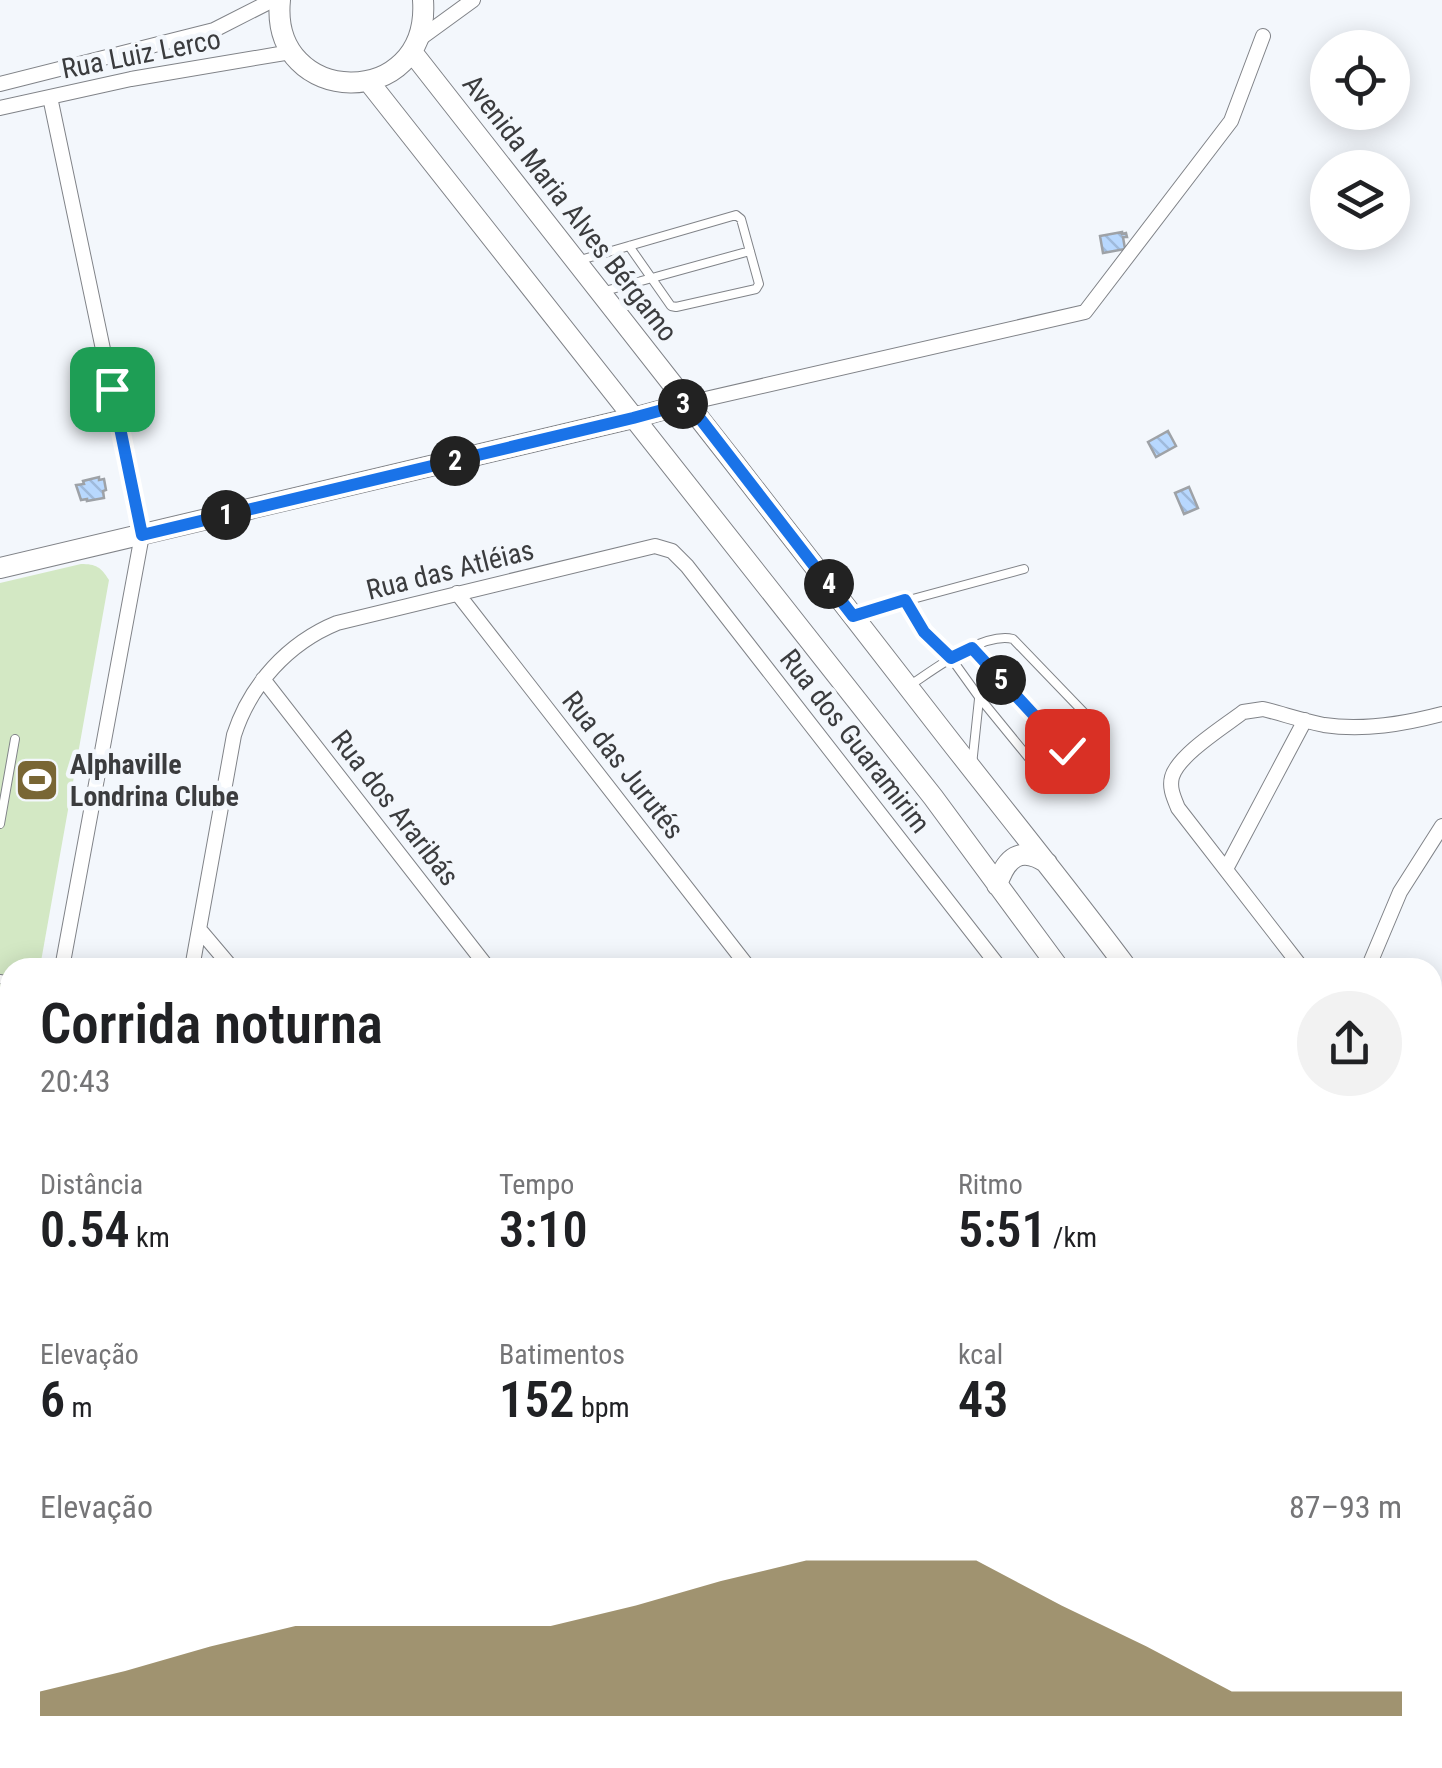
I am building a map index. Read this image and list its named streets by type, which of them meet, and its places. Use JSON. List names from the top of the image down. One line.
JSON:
{"streets":{"street":["Rua Luiz Lerco","Avenida Maria Alves Bérgamo","Rua das Atléias","Rua dos Guaramirim","Rua das Jurutés","Rua dos Araribás"]},"crossings":[["Rua das Atléias","Rua dos Guaramirim"],["Rua das Atléias","Rua das Jurutés"],["Rua das Atléias","Rua dos Araribás"]],"places":{"sports":["Alphaville Londrina Clube"]},"page":{"pins":["3","2","1","4","5"],"heading":["Corrida noturna","20:43"],"stats":[["Distância","0.54 km"],["Tempo","3:10"],["Ritmo","5:51 /km"],["Elevação","6 m"],["Batimentos","152 bpm"],["kcal","43"]],"chart":["Elevação","87–93 m"]}}
